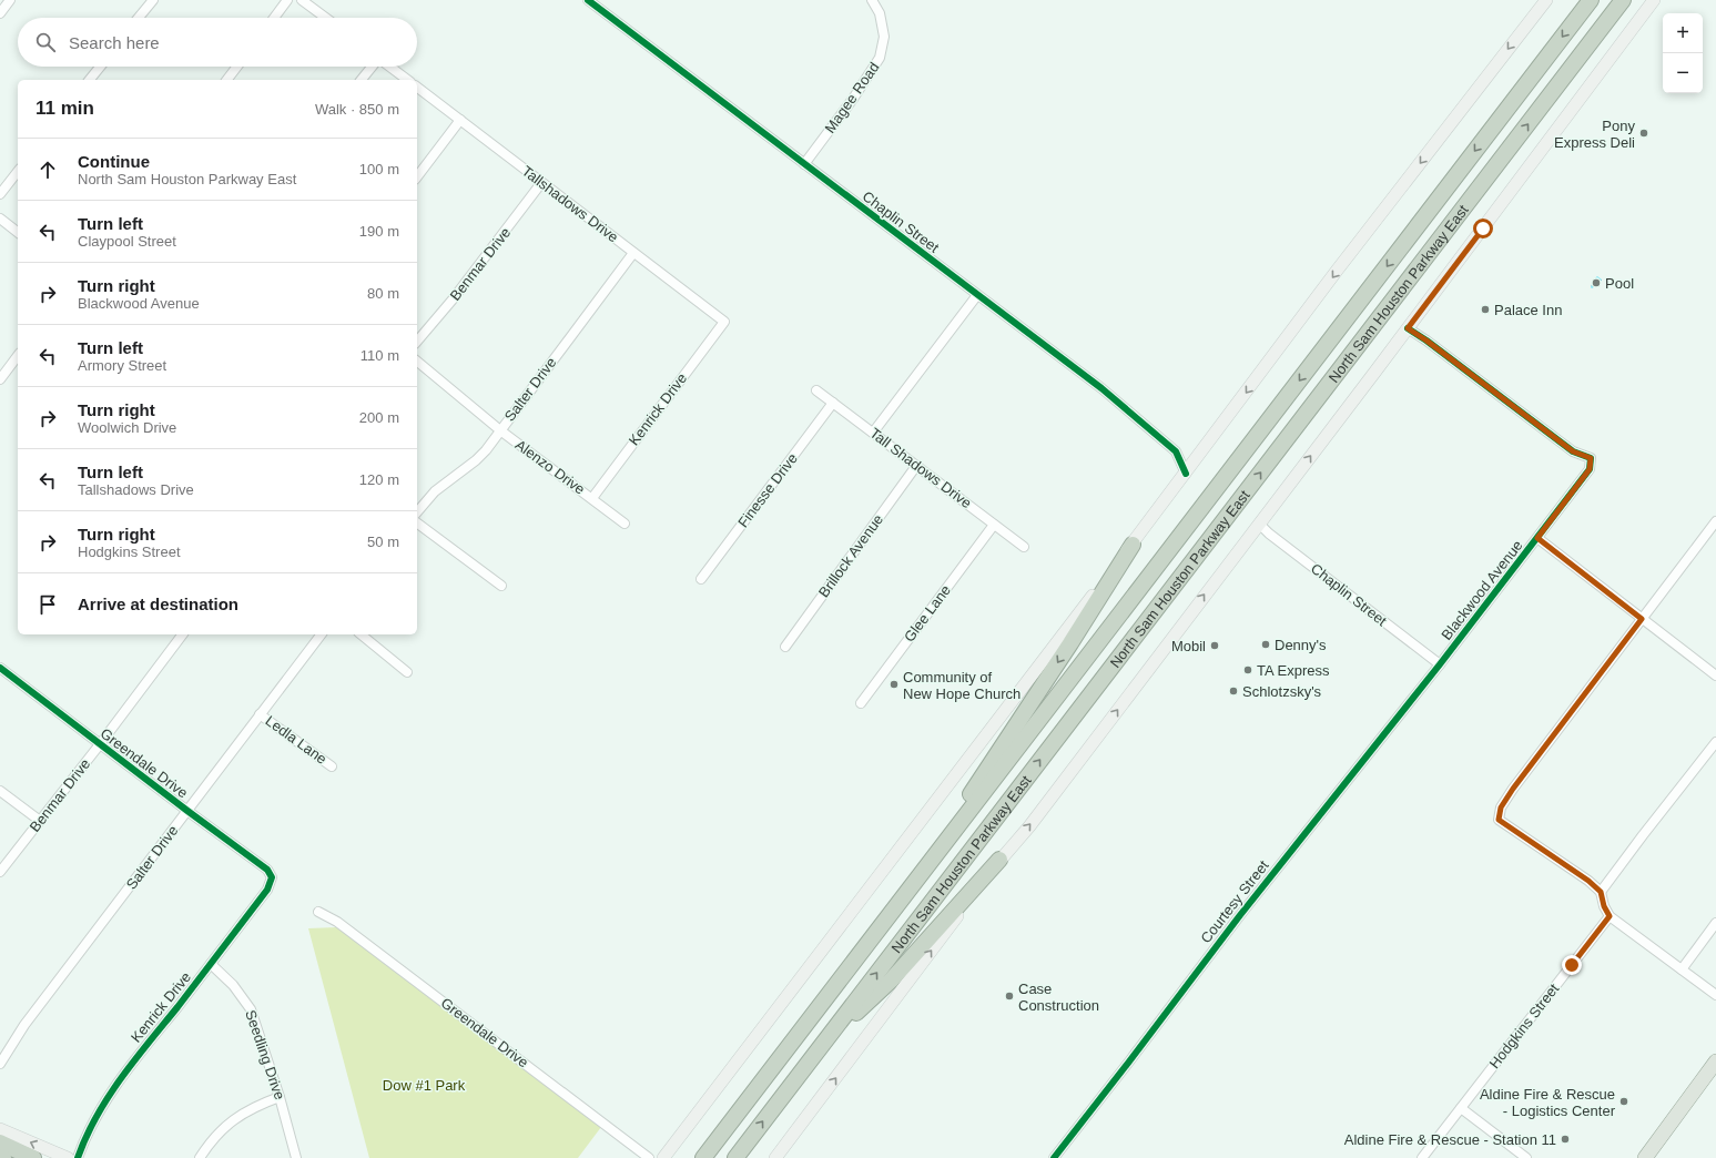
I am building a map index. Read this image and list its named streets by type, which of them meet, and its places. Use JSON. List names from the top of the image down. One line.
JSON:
{"streets":{"highway":["North Sam Houston Parkway East"],"street":["Magee Road","Tallshadows Drive","Chaplin Street","Benmar Drive","Salter Drive","Kenrick Drive","Alenzo Drive","Tall Shadows Drive","Finesse Drive","Brillock Avenue","Blackwood Avenue","Glee Lane","Ledla Lane","Greendale Drive","Courtesy Street","Hodgkins Street","Seedling Drive"]},"crossings":[["Magee Road","Chaplin Street"],["Tallshadows Drive","Benmar Drive"],["Tallshadows Drive","Salter Drive"],["Tallshadows Drive","Kenrick Drive"],["Chaplin Street","North Sam Houston Parkway East"],["Chaplin Street","Blackwood Avenue"],["Chaplin Street","Courtesy Street"],["Benmar Drive","Greendale Drive"],["North Sam Houston Parkway East","Blackwood Avenue"],["Salter Drive","Alenzo Drive"],["Salter Drive","Ledla Lane"],["Salter Drive","Greendale Drive"],["Kenrick Drive","Alenzo Drive"],["Kenrick Drive","Greendale Drive"],["Kenrick Drive","Seedling Drive"],["Tall Shadows Drive","Finesse Drive"],["Tall Shadows Drive","Brillock Avenue"],["Tall Shadows Drive","Glee Lane"],["Blackwood Avenue","Courtesy Street"]],"parks":["Dow #1 Park"],"places":["Pony Express Deli","Pool","Palace Inn","Denny's","Mobil","TA Express","Community of New Hope Church","Schlotzsky's","Case Construction","Aldine Fire & Rescue - Logistics Center","Aldine Fire & Rescue - Station 11"],"page":{"map_buttons":["+","−"],"search":"Search here","heading":["11 min","Walk · 850 m"],"list":[["Continue","North Sam Houston Parkway East","100 m"],["Turn left","Claypool Street","190 m"],["Turn right","Blackwood Avenue","80 m"],["Turn left","Armory Street","110 m"],["Turn right","Woolwich Drive","200 m"],["Turn left","Tallshadows Drive","120 m"],["Turn right","Hodgkins Street","50 m"],"Arrive at destination"]}}
